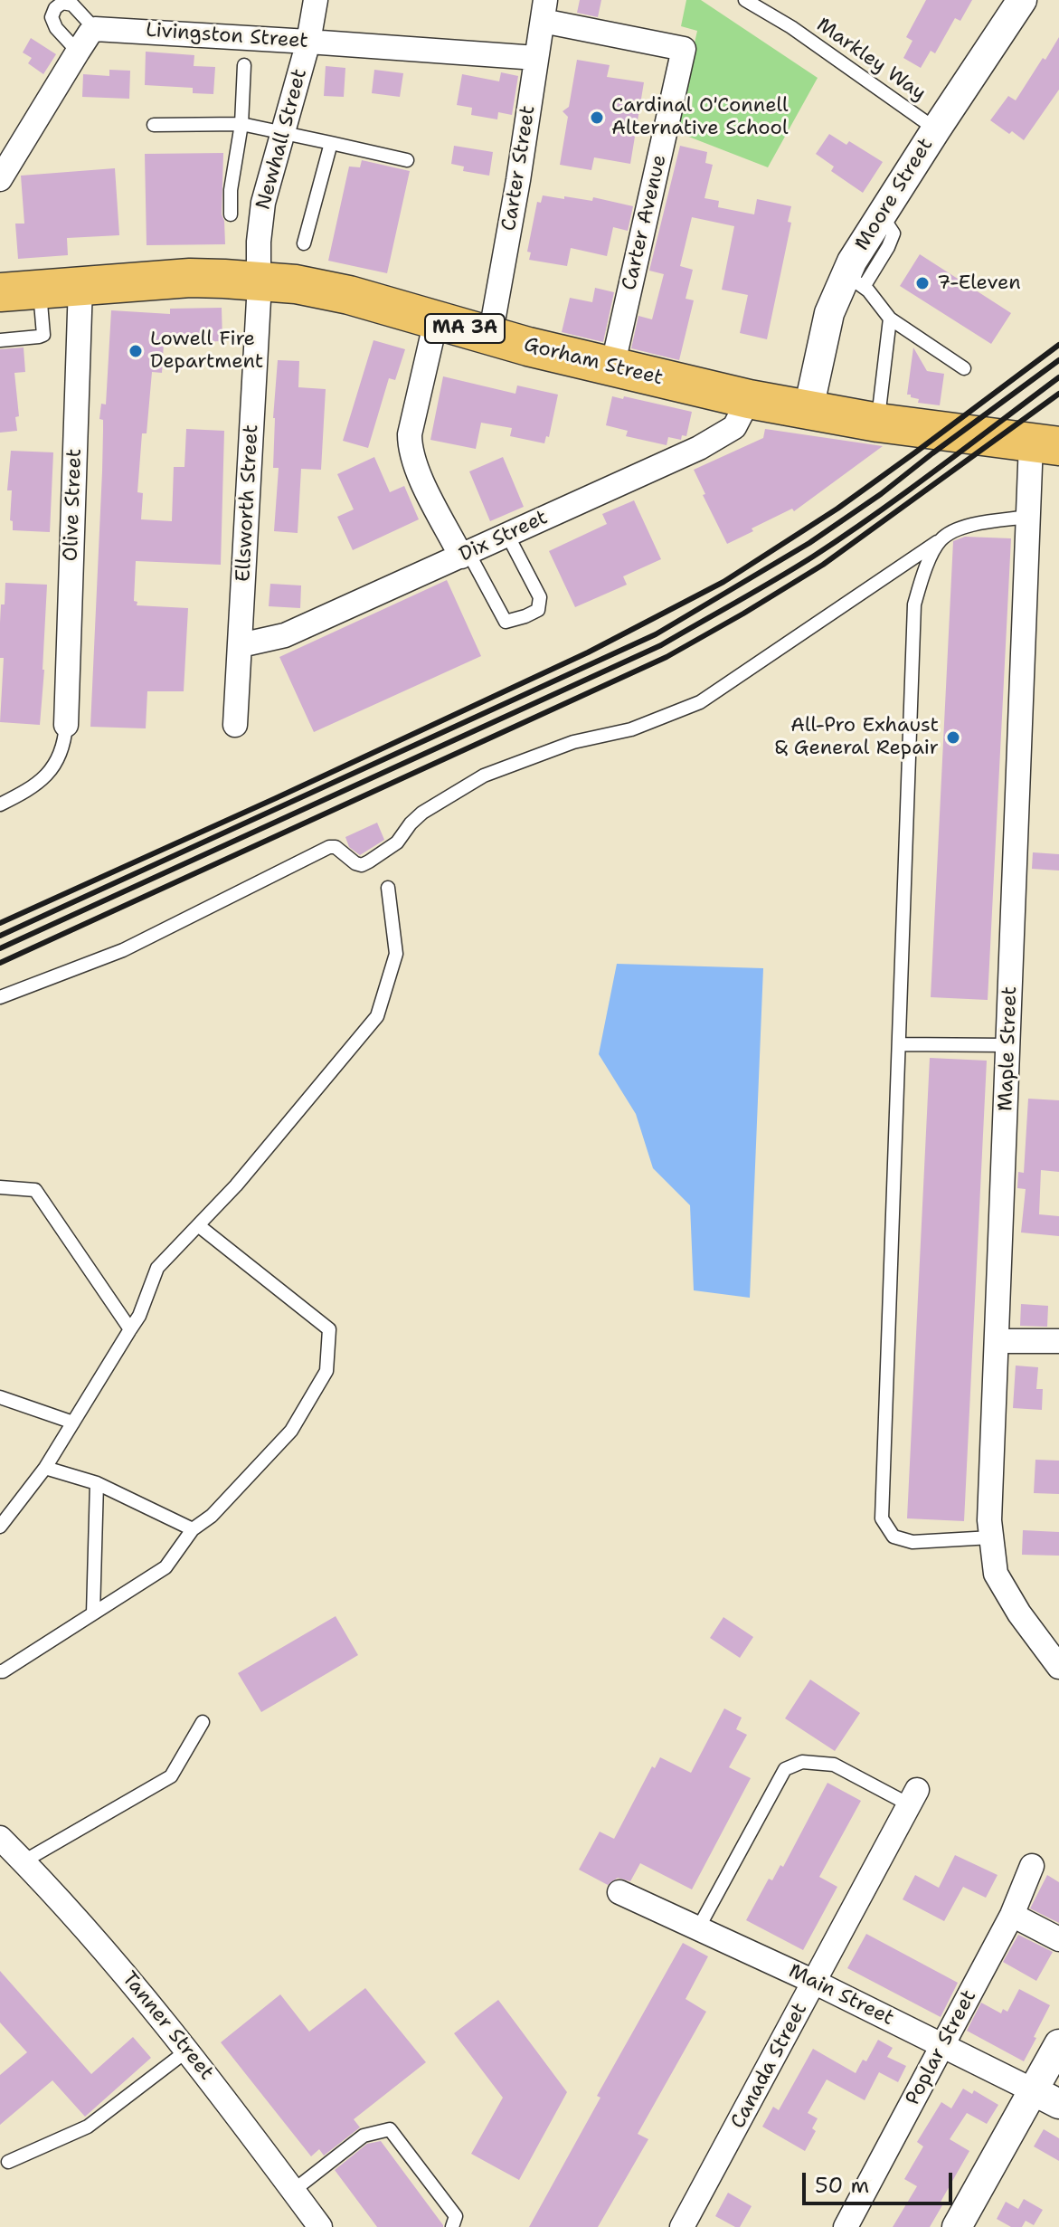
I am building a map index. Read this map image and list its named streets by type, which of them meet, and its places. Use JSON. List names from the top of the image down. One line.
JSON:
{"streets":{"main road":["MA 3A","Gorham Street"],"street":["Livingston Street","Newhall Street","Carter Street","Moore Street","Carter Avenue","Ellsworth Street","Olive Street","Dix Street","Maple Street","Main Street","Tanner Street","Poplar Street","Canada Street"],"lane":["Markley Way"]},"crossings":[["Livingston Street","Newhall Street"],["Livingston Street","Carter Street"],["Markley Way","Moore Street"],["Newhall Street","Gorham Street"],["Newhall Street","Ellsworth Street"],["Carter Street","Carter Avenue"],["Carter Street","Gorham Street"],["Moore Street","Gorham Street"],["Carter Avenue","Gorham Street"],["Gorham Street","Ellsworth Street"],["Gorham Street","Olive Street"],["Gorham Street","Dix Street"],["Gorham Street","Maple Street"],["Ellsworth Street","Dix Street"],["Main Street","Poplar Street"],["Main Street","Canada Street"]],"places":["Cardinal O'Connell Alternative School","7-Eleven","Lowell Fire Department","All-Pro Exhaust & General Repair"],"scale_bar":"50 m"}
